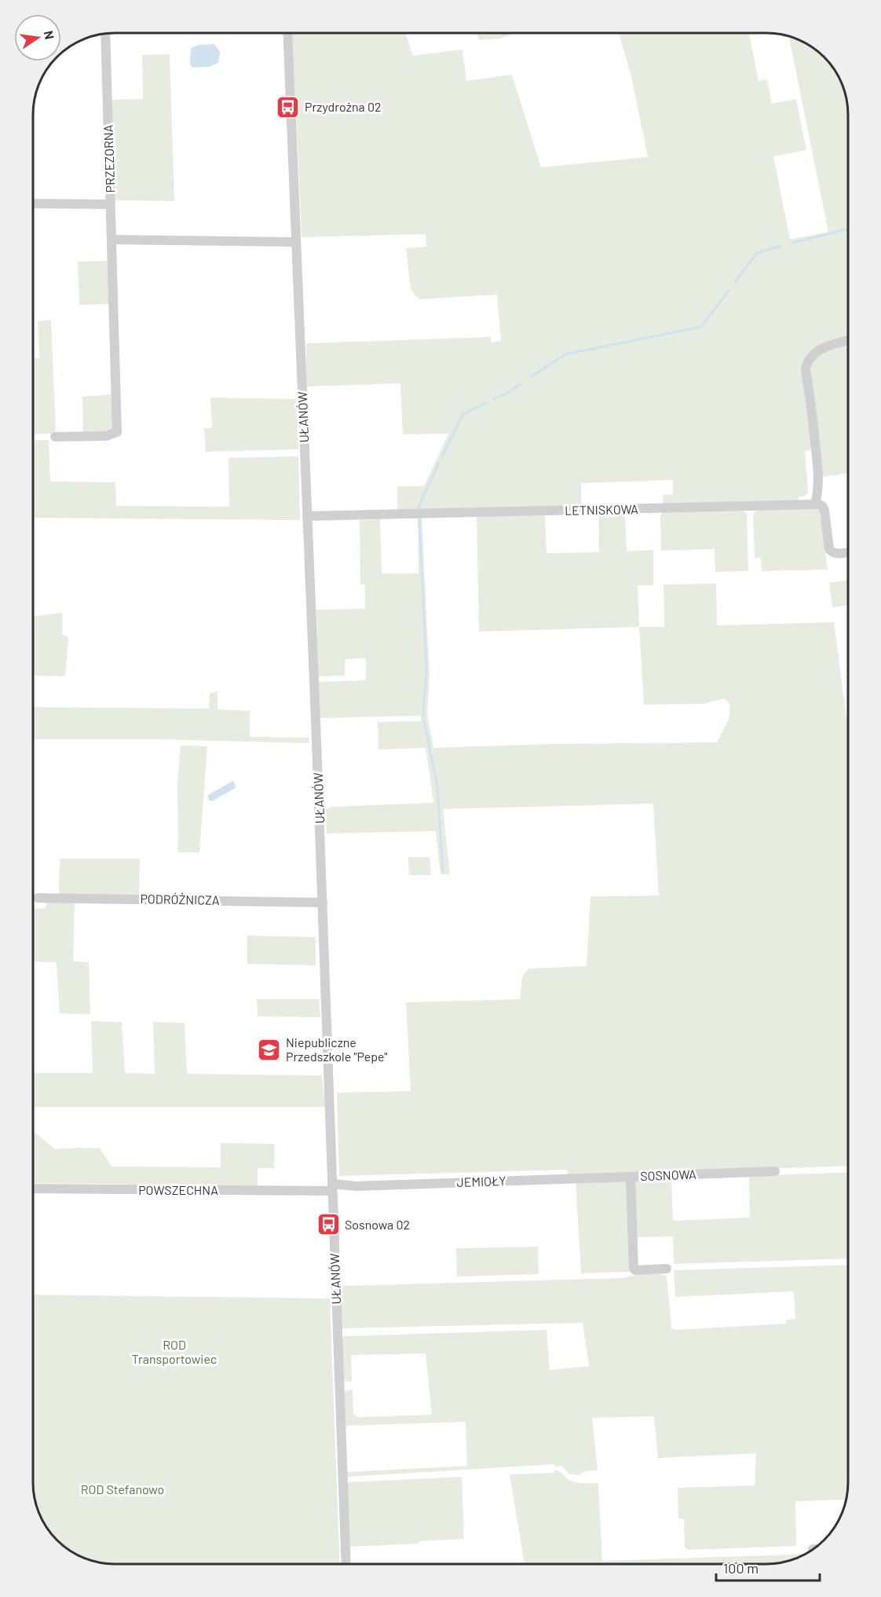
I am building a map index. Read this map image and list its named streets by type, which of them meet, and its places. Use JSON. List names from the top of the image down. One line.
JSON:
{"streets":{"street":["PRZEZORNA","UŁANÓW","LETNISKOWA","PODRÓŻNICZA","SOSNOWA","JEMIOŁY","POWSZECHNA"]},"crossings":[["UŁANÓW","LETNISKOWA"],["UŁANÓW","PODRÓŻNICZA"],["UŁANÓW","JEMIOŁY"],["UŁANÓW","POWSZECHNA"],["SOSNOWA","JEMIOŁY"],["JEMIOŁY","POWSZECHNA"]],"parks":["ROD Transportowiec","ROD Stefanowo"],"places":{"bus stop":["Przydrożna 02","Sosnowa 02"],"school or university":["Niepubliczne Przedszkole \"Pepe\""]},"scale_bar":"100 m","north":"right"}
